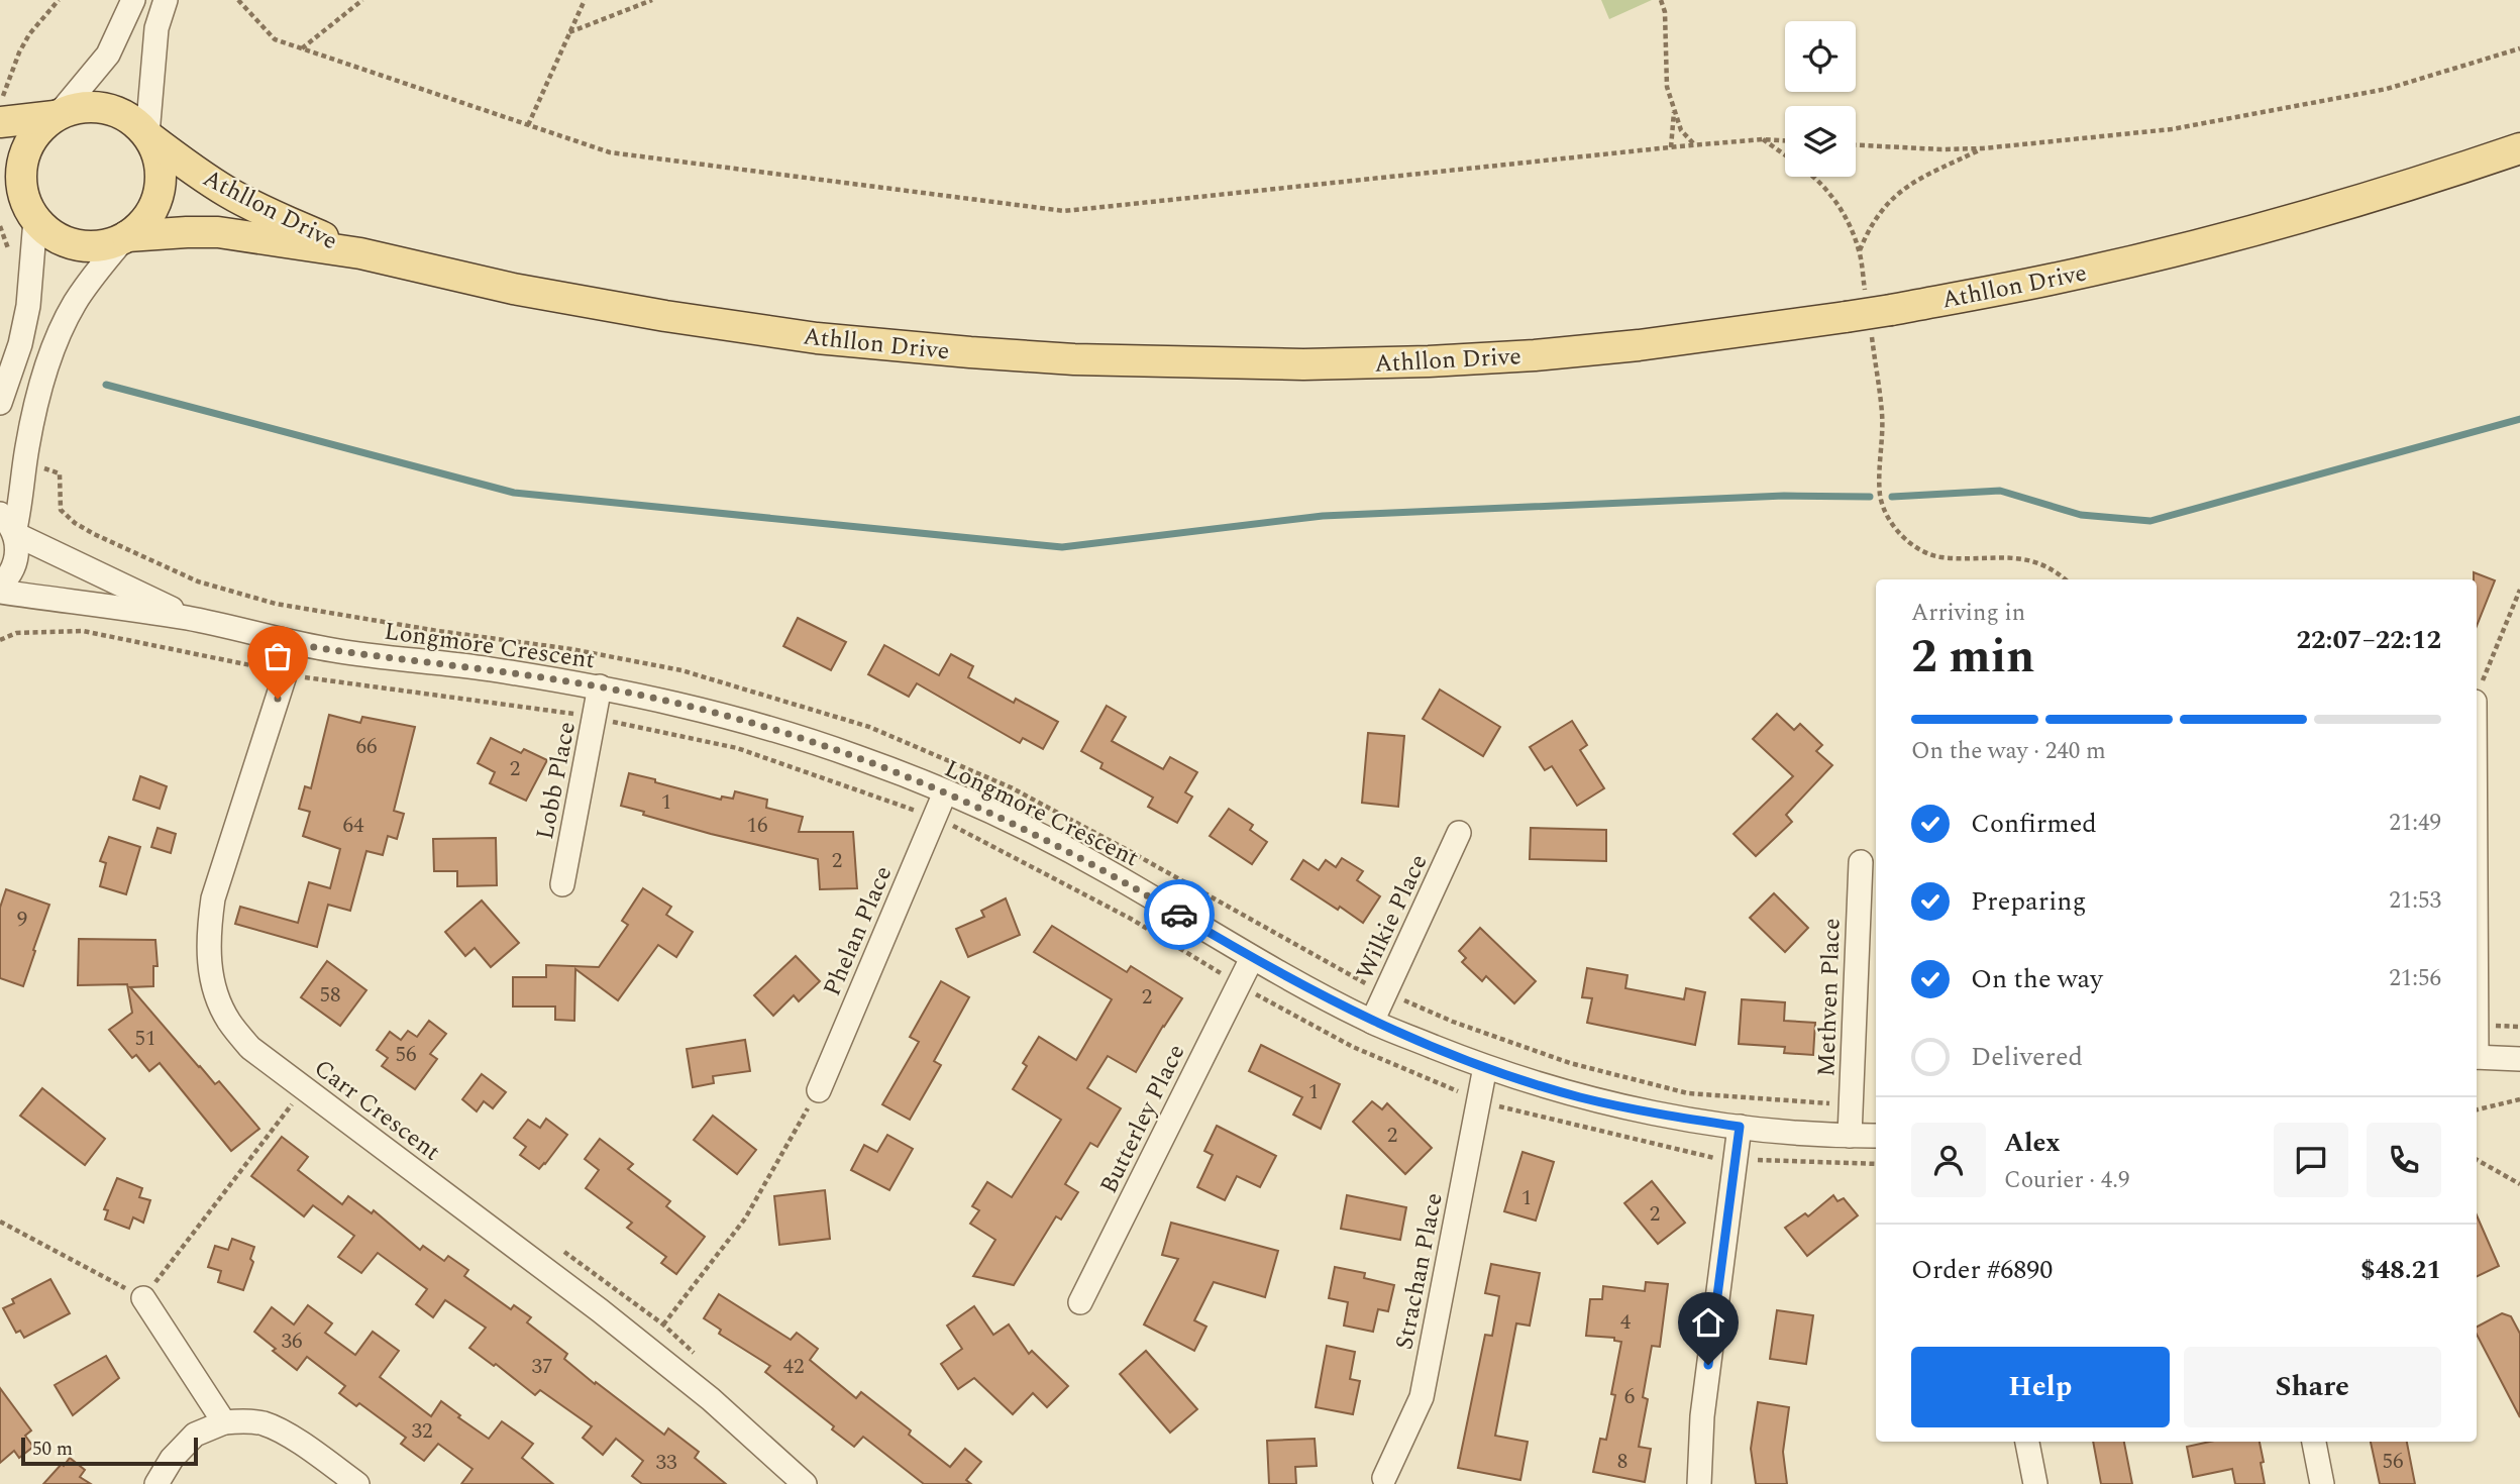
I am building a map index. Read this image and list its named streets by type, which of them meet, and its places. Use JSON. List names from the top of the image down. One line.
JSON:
{"streets":{"main road":["Athllon Drive"],"street":["Longmore Crescent","Lobb Place","Wilkie Place","Phelan Place","Methven Place","Carr Crescent","Butterley Place","Strachan Place"]},"crossings":[["Longmore Crescent","Lobb Place"],["Longmore Crescent","Wilkie Place"],["Longmore Crescent","Phelan Place"],["Longmore Crescent","Methven Place"],["Longmore Crescent","Carr Crescent"],["Longmore Crescent","Butterley Place"],["Longmore Crescent","Strachan Place"]],"house_numbers":["66","2","1","64","16","2","9","58","2","51","56","1","2","1","2","4","36","37","42","6","32","8","56","33"],"scale_bar":"50 m","page":{"heading":["2 min","Arriving in","22:07–22:12"],"panel":["Alex","Courier · 4.9","Order #6890","$48.21"],"bar":"On the way · 240 m","list":[["Confirmed","21:49"],["Preparing","21:53"],["On the way","21:56"],"Delivered"],"buttons":["Help","Share"],"scale":"50 m"}}
